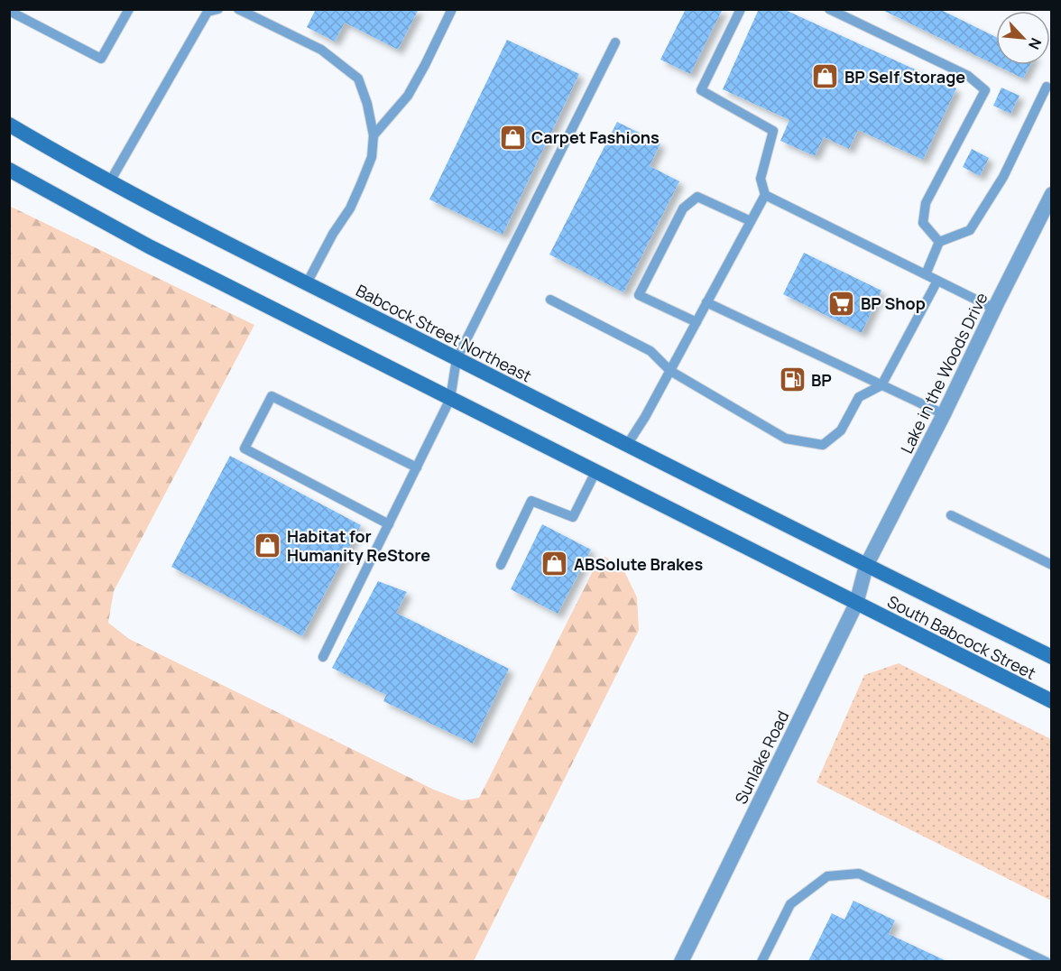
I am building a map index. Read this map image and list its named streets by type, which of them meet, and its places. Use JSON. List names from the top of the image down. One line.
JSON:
{"streets":{"main road":["Babcock Street Northeast","South Babcock Street"],"street":["Lake in the Woods Drive","Sunlake Road"]},"crossings":[["Babcock Street Northeast","Lake in the Woods Drive"],["Babcock Street Northeast","South Babcock Street"],["Babcock Street Northeast","Sunlake Road"],["Lake in the Woods Drive","South Babcock Street"],["Lake in the Woods Drive","Sunlake Road"],["South Babcock Street","Sunlake Road"]],"places":{"shop":["BP Self Storage","Carpet Fashions","Habitat for Humanity ReStore","ABSolute Brakes"],"supermarket":["BP Shop"],"fuel station":["BP"]},"north":"bottom right"}
